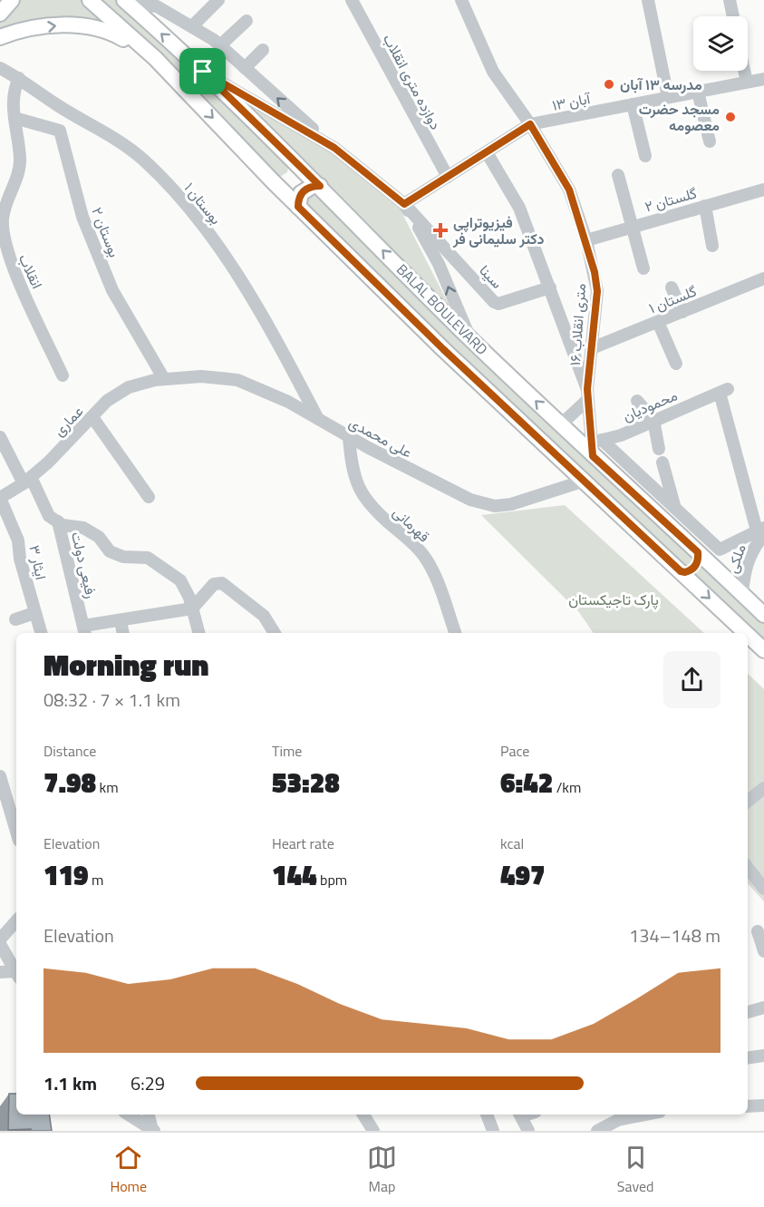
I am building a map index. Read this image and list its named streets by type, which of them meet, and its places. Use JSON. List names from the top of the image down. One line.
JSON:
{"streets":{"main road":["BALAL BOULEVARD"],"street":["دوازده متری انقلاب","۱۳ آبان","گلستان ۲","بوستان ۱","بوستان ۲","انقلاب","سینا","گلستان ۱","۱۶ متری انقلاب","محمودیان","عماری","علی محمدی","قهرمانی","ملکی","ایثار ۳","رفیعی دولت"]},"crossings":[["دوازده متری انقلاب","۱۳ آبان"],["۱۳ آبان","سینا"],["۱۳ آبان","۱۶ متری انقلاب"],["گلستان ۲","۱۶ متری انقلاب"],["بوستان ۱","انقلاب"],["بوستان ۱","علی محمدی"],["بوستان ۲","انقلاب"],["بوستان ۲","عماری"],["بوستان ۲","علی محمدی"],["گلستان ۱","۱۶ متری انقلاب"],["BALAL BOULEVARD","۱۶ متری انقلاب"],["BALAL BOULEVARD","محمودیان"],["BALAL BOULEVARD","علی محمدی"],["BALAL BOULEVARD","ملکی"],["۱۶ متری انقلاب","محمودیان"],["محمودیان","ملکی"],["عماری","علی محمدی"],["عماری","ایثار ۳"],["عماری","رفیعی دولت"],["علی محمدی","قهرمانی"]],"parks":["پارک تاجیکستان"],"places":{"other":["مدرسه ۱۳ آبان","مسجد حضرت معصومه"],"health":["فیزیوتراپی دکتر سلیمانی فر"]},"page":{"heading":["Morning run","08:32 · 7 × 1.1 km"],"stats":[["Distance","7.98 km"],["Time","53:28"],["Pace","6:42 /km"],["Elevation","119 m"],["Heart rate","144 bpm"],["kcal","497"]],"chart":["Elevation","134–148 m"],"list":[{"name":"1.1 km","note":"6:29"}],"tabs":["Home","Map","Saved"]}}
